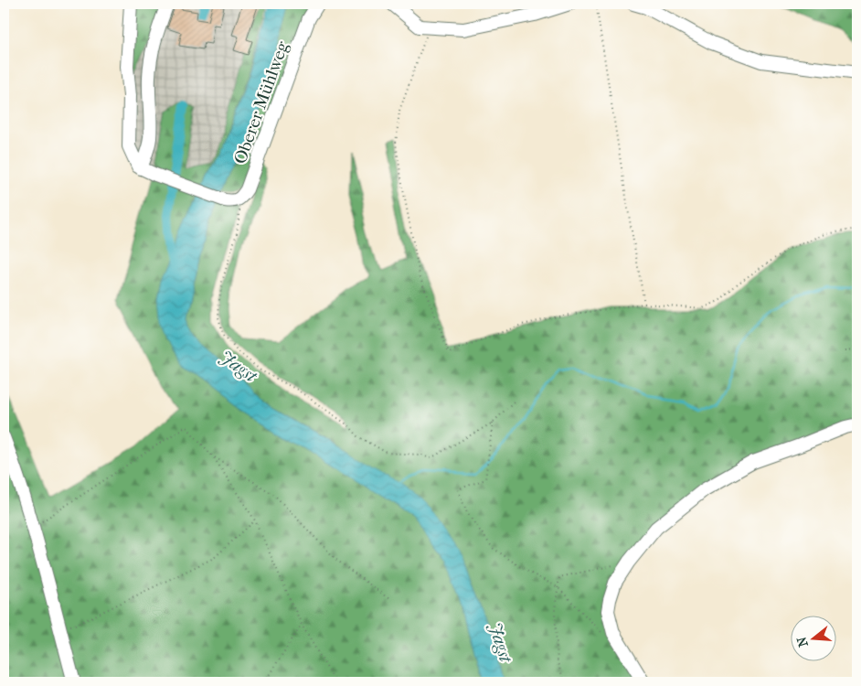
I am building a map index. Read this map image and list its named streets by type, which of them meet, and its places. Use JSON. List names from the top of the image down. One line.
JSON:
{"streets":{"street":["Oberer Mühlweg"]},"water":["Jagst"],"north":"left"}
